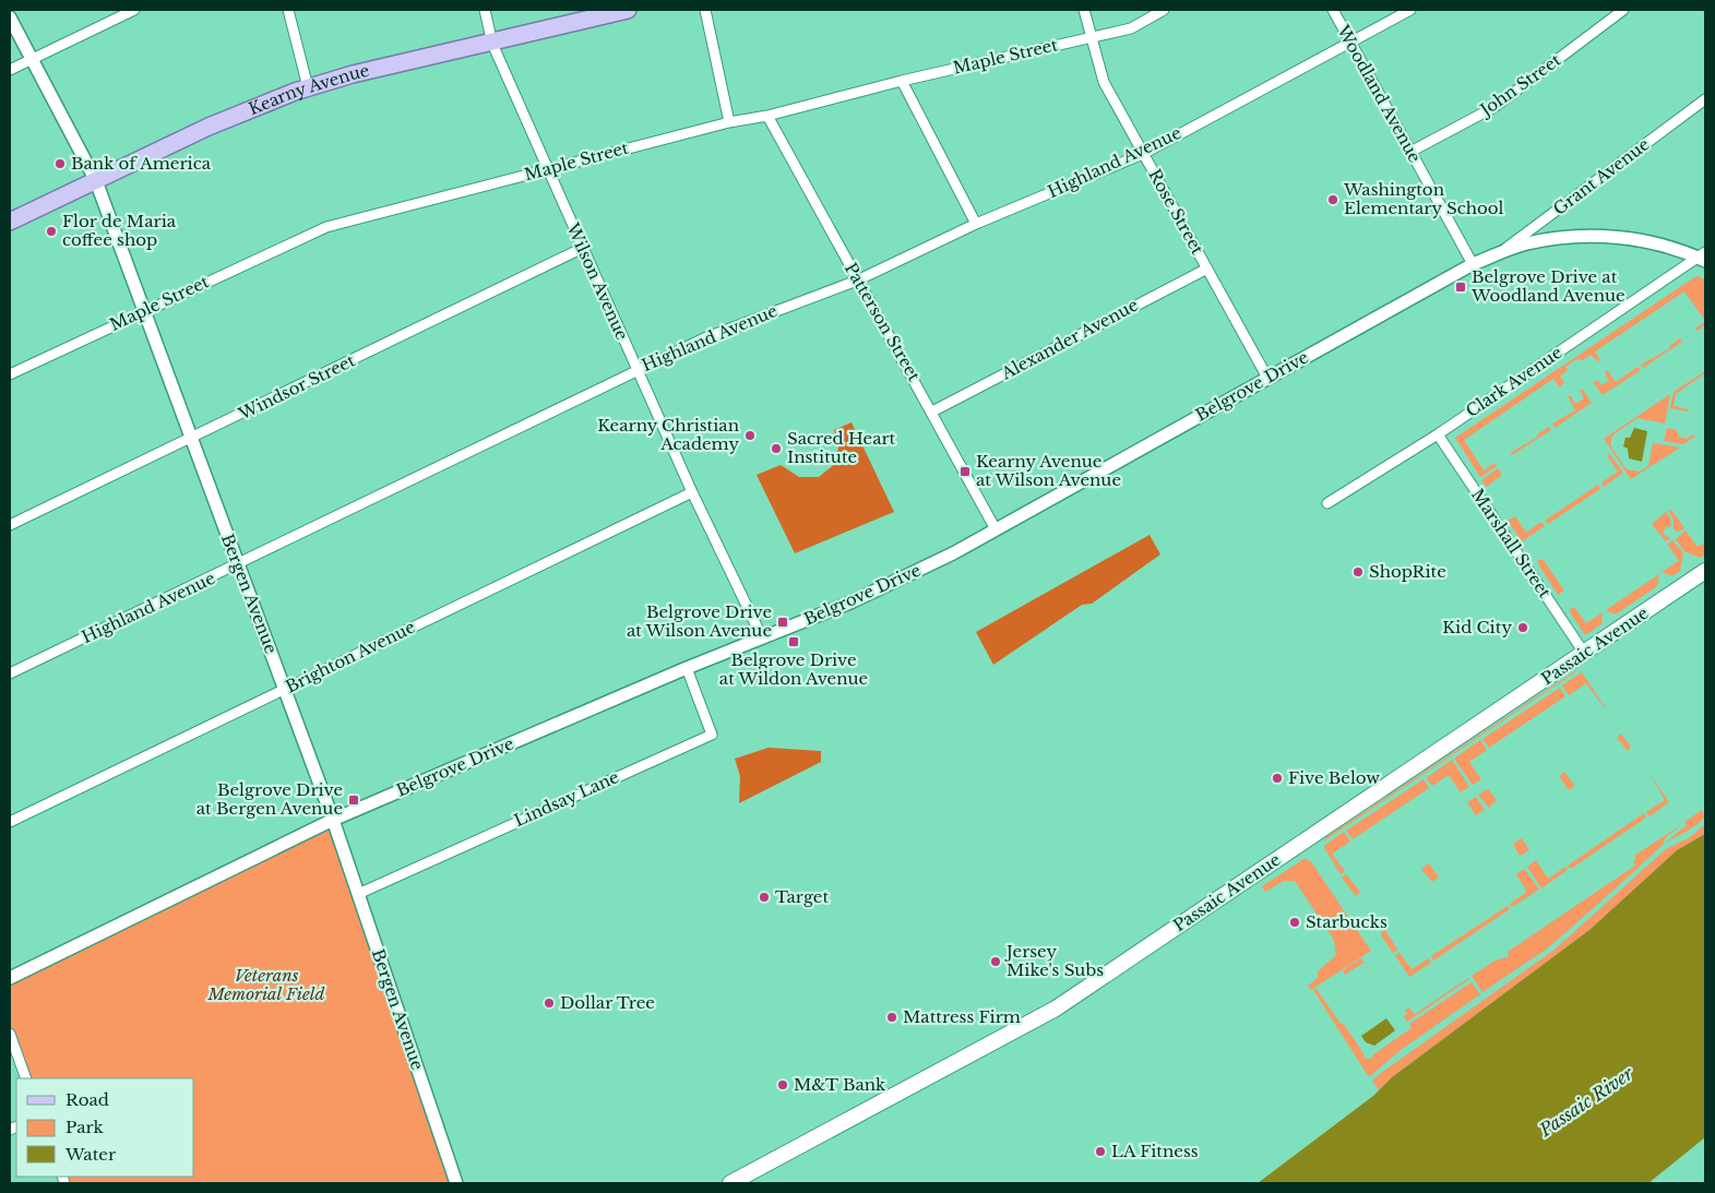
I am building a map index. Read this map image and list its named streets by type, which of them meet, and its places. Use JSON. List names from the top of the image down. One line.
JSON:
{"streets":{"main road":["Kearny Avenue","Passaic Avenue"],"street":["Maple Street","John Street","Woodland Avenue","Highland Avenue","Grant Avenue","Rose Street","Wilson Avenue","Patterson Street","Alexander Avenue","Clark Avenue","Belgrove Drive","Windsor Street","Marshall Street","Bergen Avenue","Brighton Avenue","Lindsay Lane"]},"crossings":[["Maple Street","Rose Street"],["Maple Street","Wilson Avenue"],["Maple Street","Patterson Street"],["Maple Street","Bergen Avenue"],["John Street","Woodland Avenue"],["Kearny Avenue","Wilson Avenue"],["Kearny Avenue","Bergen Avenue"],["Woodland Avenue","Highland Avenue"],["Woodland Avenue","Belgrove Drive"],["Highland Avenue","Rose Street"],["Highland Avenue","Wilson Avenue"],["Highland Avenue","Patterson Street"],["Highland Avenue","Bergen Avenue"],["Grant Avenue","Belgrove Drive"],["Rose Street","Alexander Avenue"],["Rose Street","Belgrove Drive"],["Wilson Avenue","Belgrove Drive"],["Wilson Avenue","Windsor Street"],["Wilson Avenue","Brighton Avenue"],["Patterson Street","Alexander Avenue"],["Patterson Street","Belgrove Drive"],["Clark Avenue","Belgrove Drive"],["Clark Avenue","Marshall Street"],["Belgrove Drive","Bergen Avenue"],["Belgrove Drive","Lindsay Lane"],["Windsor Street","Bergen Avenue"],["Marshall Street","Passaic Avenue"],["Bergen Avenue","Brighton Avenue"],["Bergen Avenue","Lindsay Lane"]],"water":["Passaic River"],"parks":["Veterans Memorial Field"],"places":{"other":["Bank of America","Washington Elementary School","Flor de Maria coffee shop","Kearny Christian Academy","Sacred Heart Institute","ShopRite","Kid City","Five Below","Target","Starbucks","Jersey Mike's Subs","Dollar Tree","Mattress Firm","M&T Bank","LA Fitness"],"transit":["Belgrove Drive at Woodland Avenue","Kearny Avenue at Wilson Avenue","Belgrove Drive at Wilson Avenue","Belgrove Drive at Wildon Avenue","Belgrove Drive at Bergen Avenue"]},"legend":["Road","Park","Water"]}
